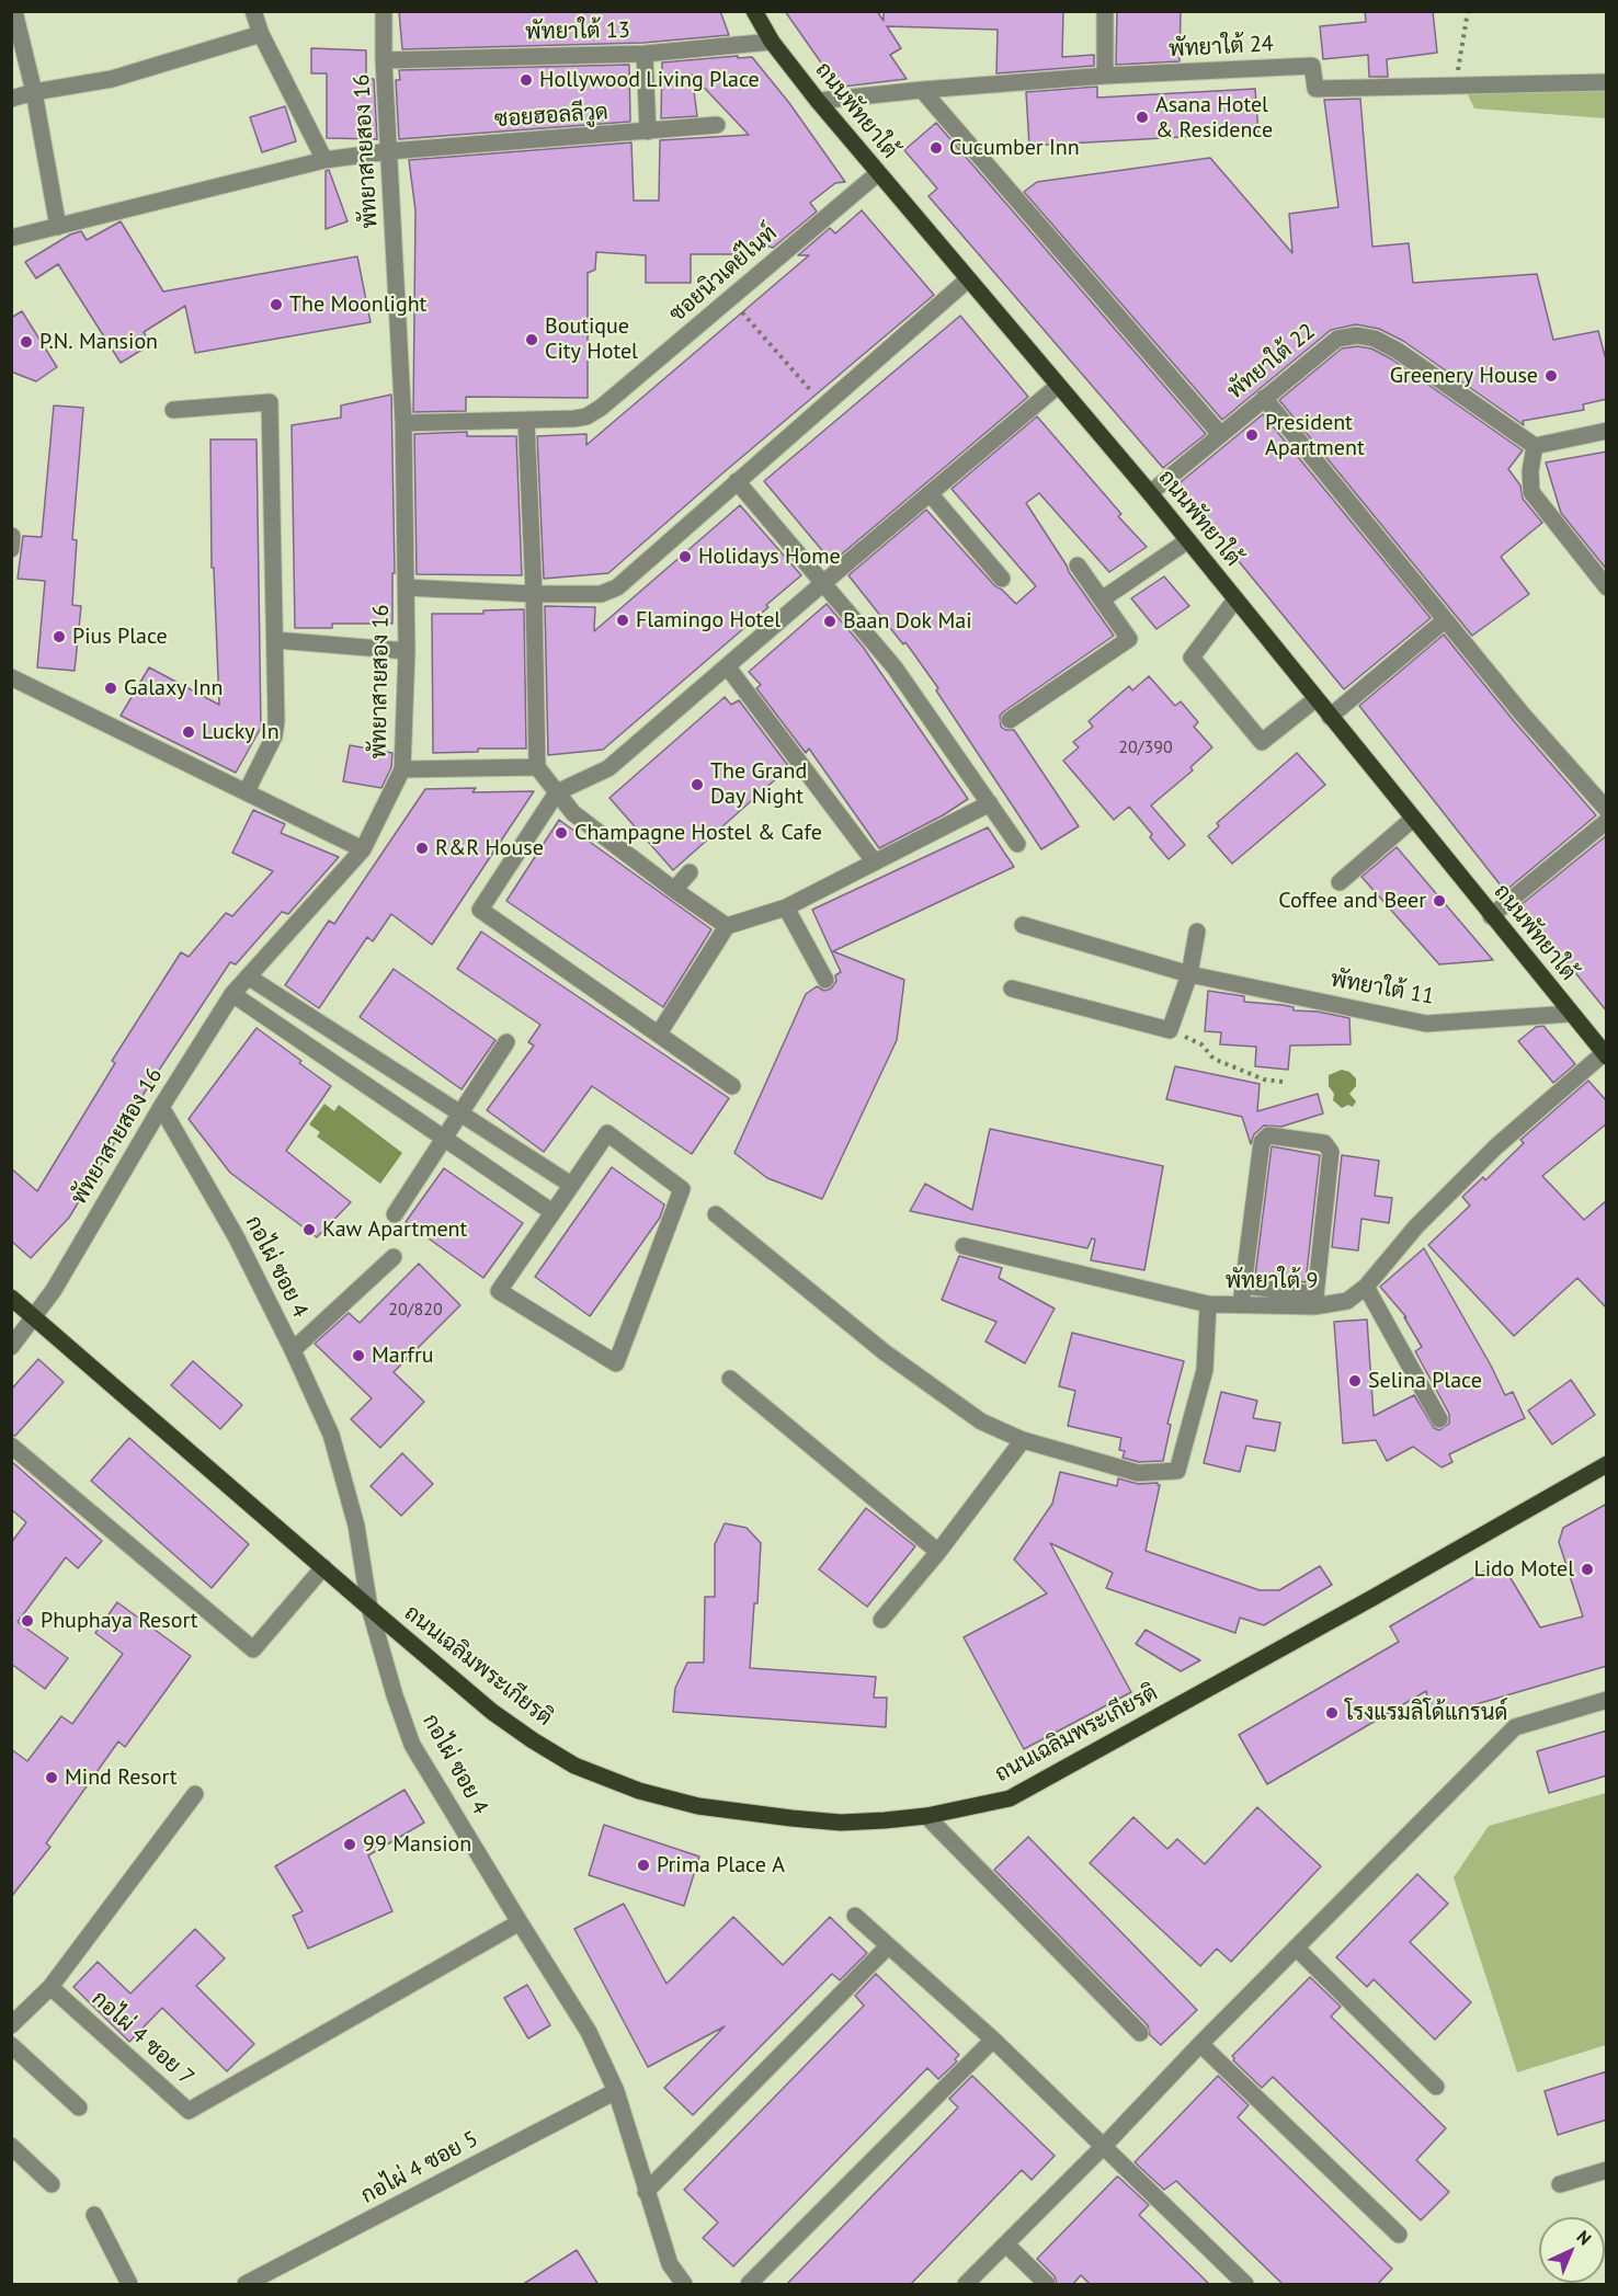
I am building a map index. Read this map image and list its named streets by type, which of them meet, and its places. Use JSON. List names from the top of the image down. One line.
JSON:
{"streets":{"main road":["ถนนพัทยาใต้","ถนนเฉลิมพระเกียรติ"],"street":["พัทยาใต้ 13","พัทยาใต้ 24","ซอยฮอลลีวูด","พัทยาสายสอง 16","ซอยนิวเดย์ไนท์","พัทยาใต้ 22","พัทยาใต้ 11","กอไผ่ ซอย 4","พัทยาใต้ 9","กอไผ่ 4 ซอย 7","กอไผ่ 4 ซอย 5"]},"crossings":[["พัทยาใต้ 13","ถนนพัทยาใต้"],["พัทยาใต้ 13","พัทยาสายสอง 16"],["พัทยาใต้ 24","ถนนพัทยาใต้"],["ถนนพัทยาใต้","ซอยนิวเดย์ไนท์"],["ถนนพัทยาใต้","พัทยาใต้ 22"],["ถนนพัทยาใต้","พัทยาใต้ 11"],["ถนนพัทยาใต้","พัทยาใต้ 9"],["ซอยฮอลลีวูด","พัทยาสายสอง 16"],["พัทยาสายสอง 16","ซอยนิวเดย์ไนท์"],["พัทยาสายสอง 16","กอไผ่ ซอย 4"],["พัทยาสายสอง 16","ถนนเฉลิมพระเกียรติ"],["กอไผ่ ซอย 4","ถนนเฉลิมพระเกียรติ"],["กอไผ่ ซอย 4","กอไผ่ 4 ซอย 7"],["กอไผ่ ซอย 4","กอไผ่ 4 ซอย 5"]],"places":["Hollywood Living Place","Asana Hotel & Residence","Cucumber Inn","The Moonlight","Boutique City Hotel","P.N. Mansion","Greenery House","President Apartment","Holidays Home","Flamingo Hotel","Baan Dok Mai","Pius Place","Galaxy Inn","Lucky In","The Grand Day Night","Champagne Hostel & Cafe","R&R House","Coffee and Beer","Kaw Apartment","Marfru","Selina Place","Lido Motel","Phuphaya Resort","โรงแรมลิโด้แกรนด์","Mind Resort","99 Mansion","Prima Place A"],"house_numbers":["20/390","20/820"],"north":"top right"}
